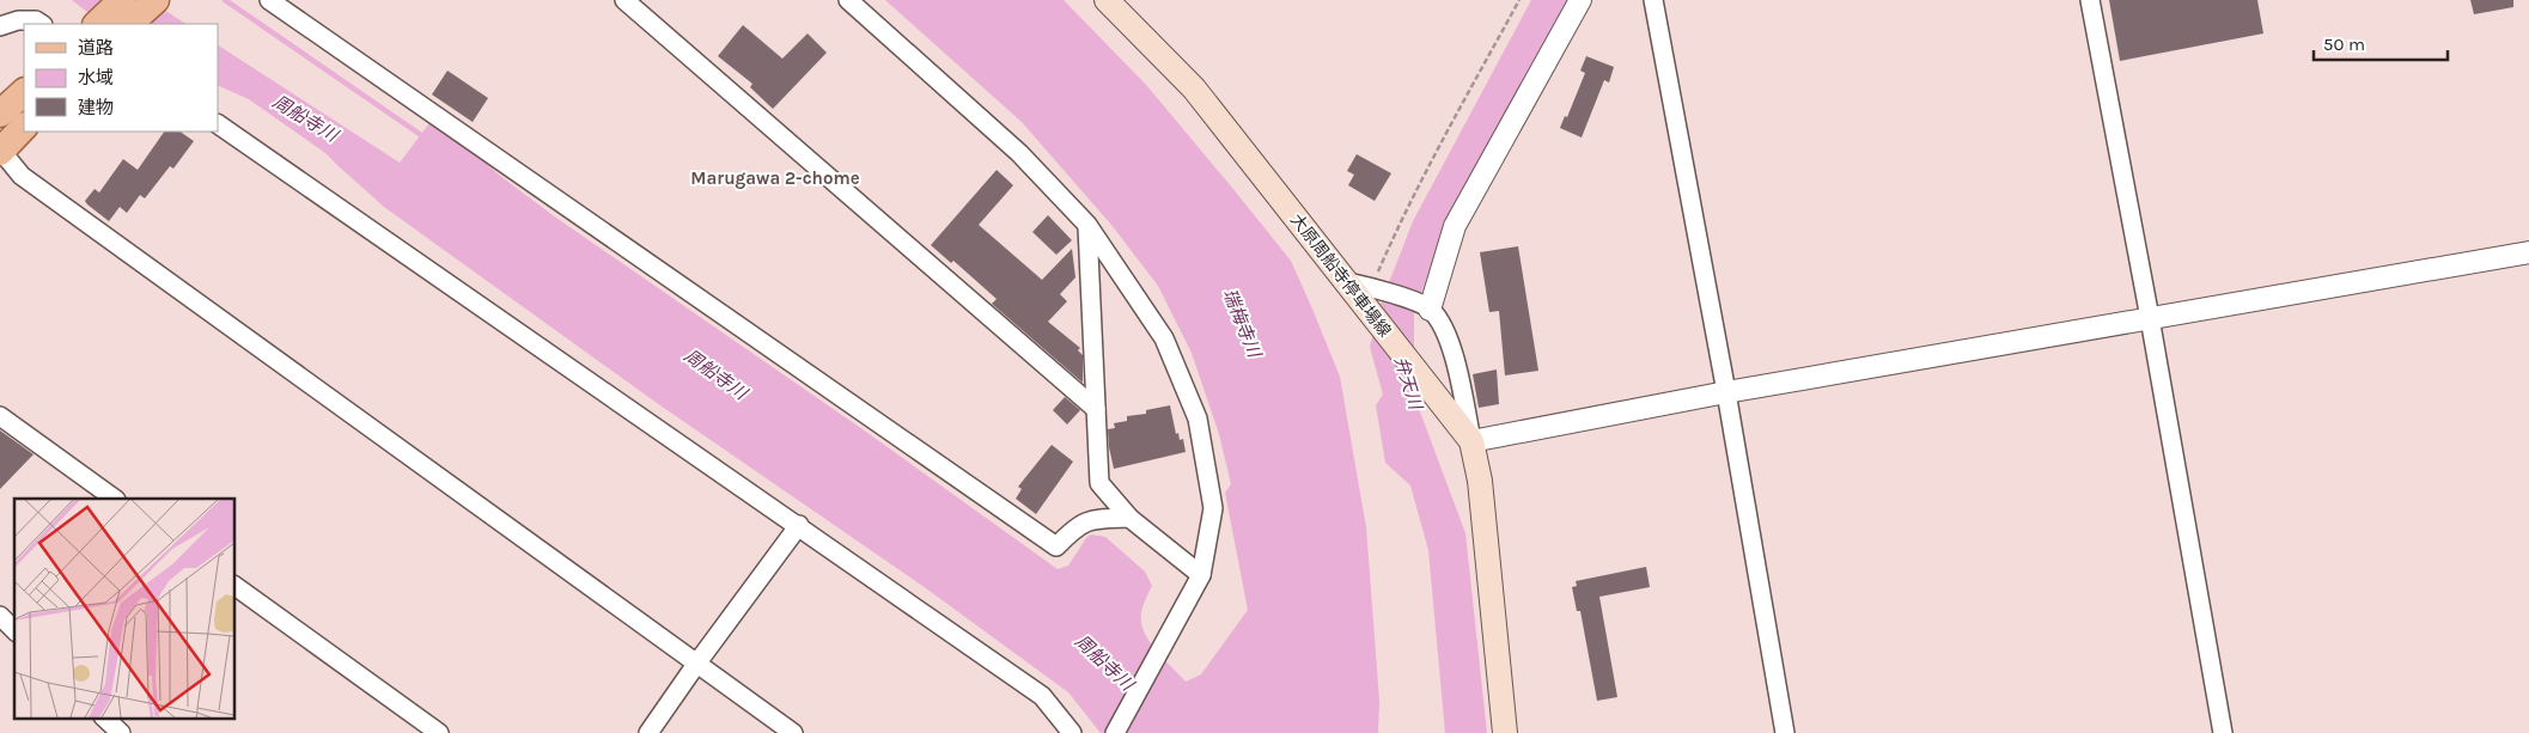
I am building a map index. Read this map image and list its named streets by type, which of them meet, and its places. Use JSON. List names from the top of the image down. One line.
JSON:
{"streets":{"main road":["大原周船寺停車場線"]},"districts":["Marugawa 2-chome"],"water":["周船寺川","瑞梅寺川","弁天川"],"legend":["道路","水域","建物"],"scale_bar":"50 m"}
